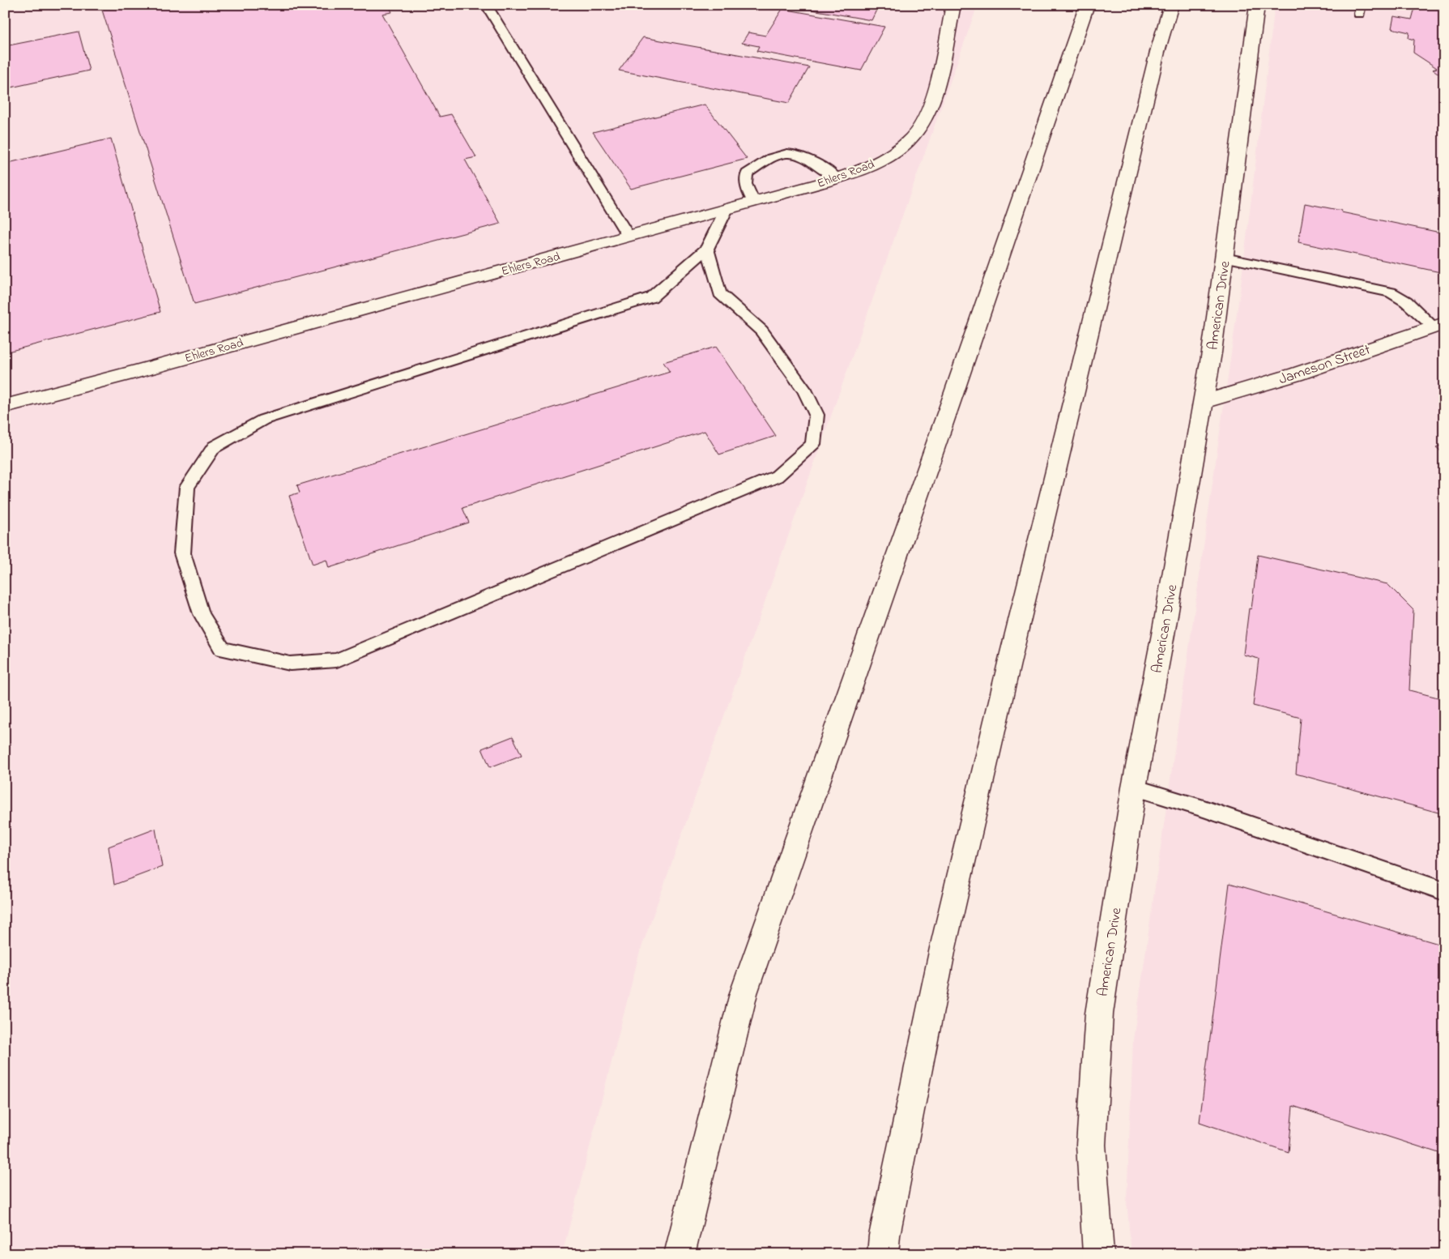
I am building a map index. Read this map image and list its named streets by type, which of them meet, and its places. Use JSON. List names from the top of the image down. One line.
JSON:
{"streets":{"main road":["Ehlers Road","American Drive","Jameson Street"]},"crossings":[["American Drive","Jameson Street"]]}
